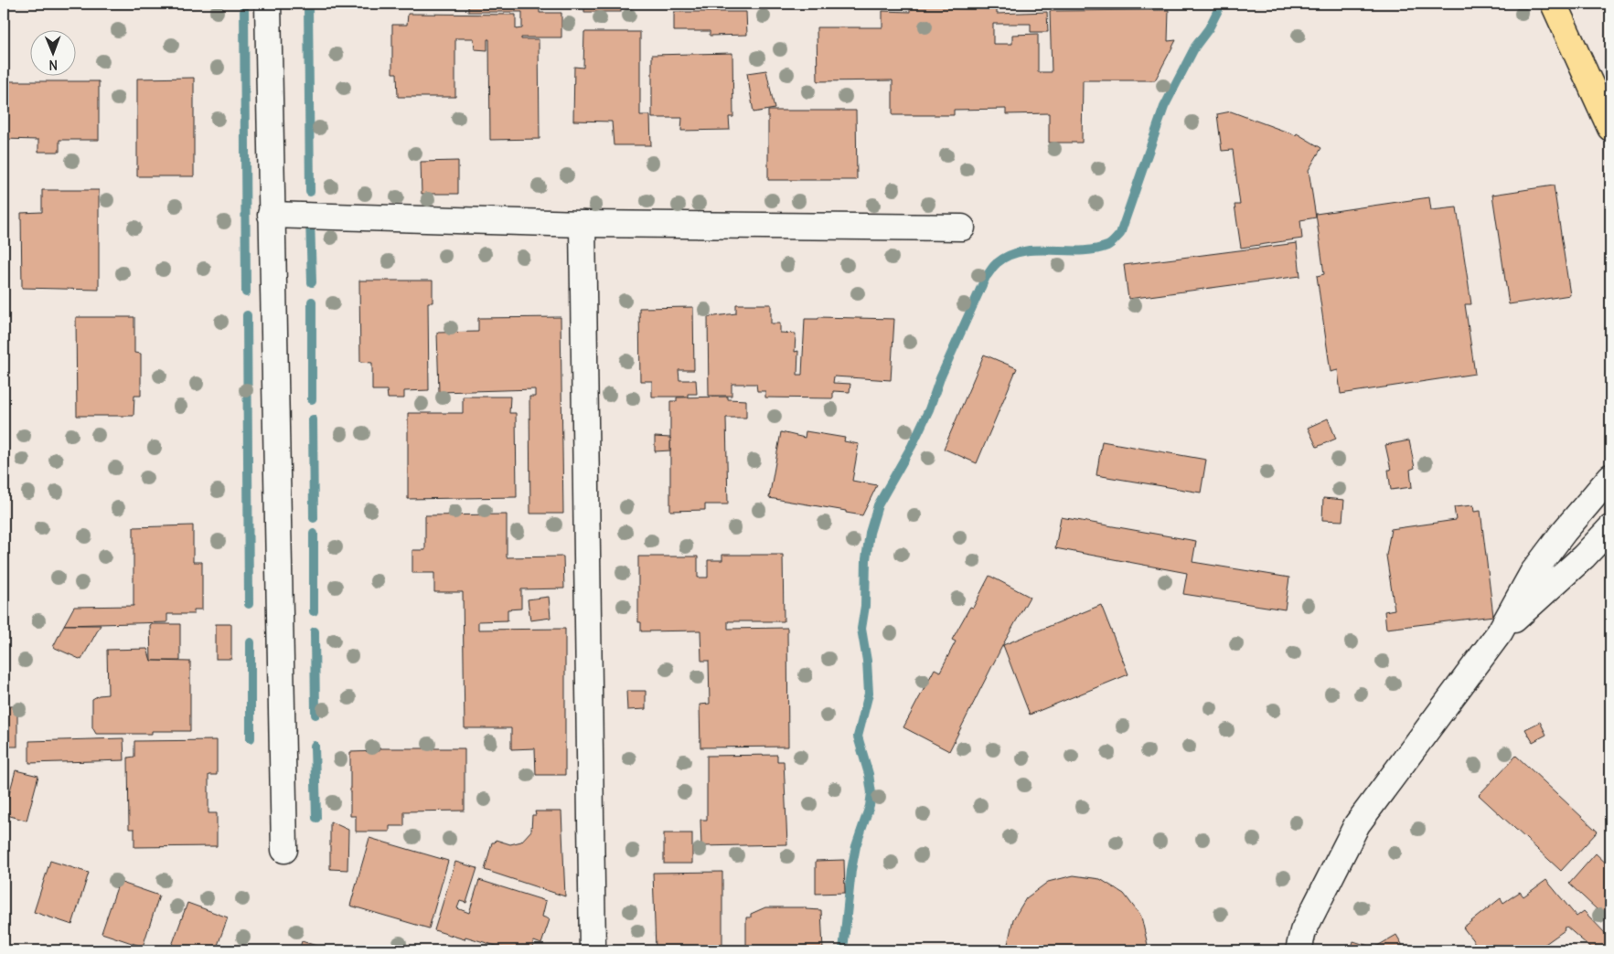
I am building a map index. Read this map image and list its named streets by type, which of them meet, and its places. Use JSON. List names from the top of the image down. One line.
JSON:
{"north":"bottom"}
